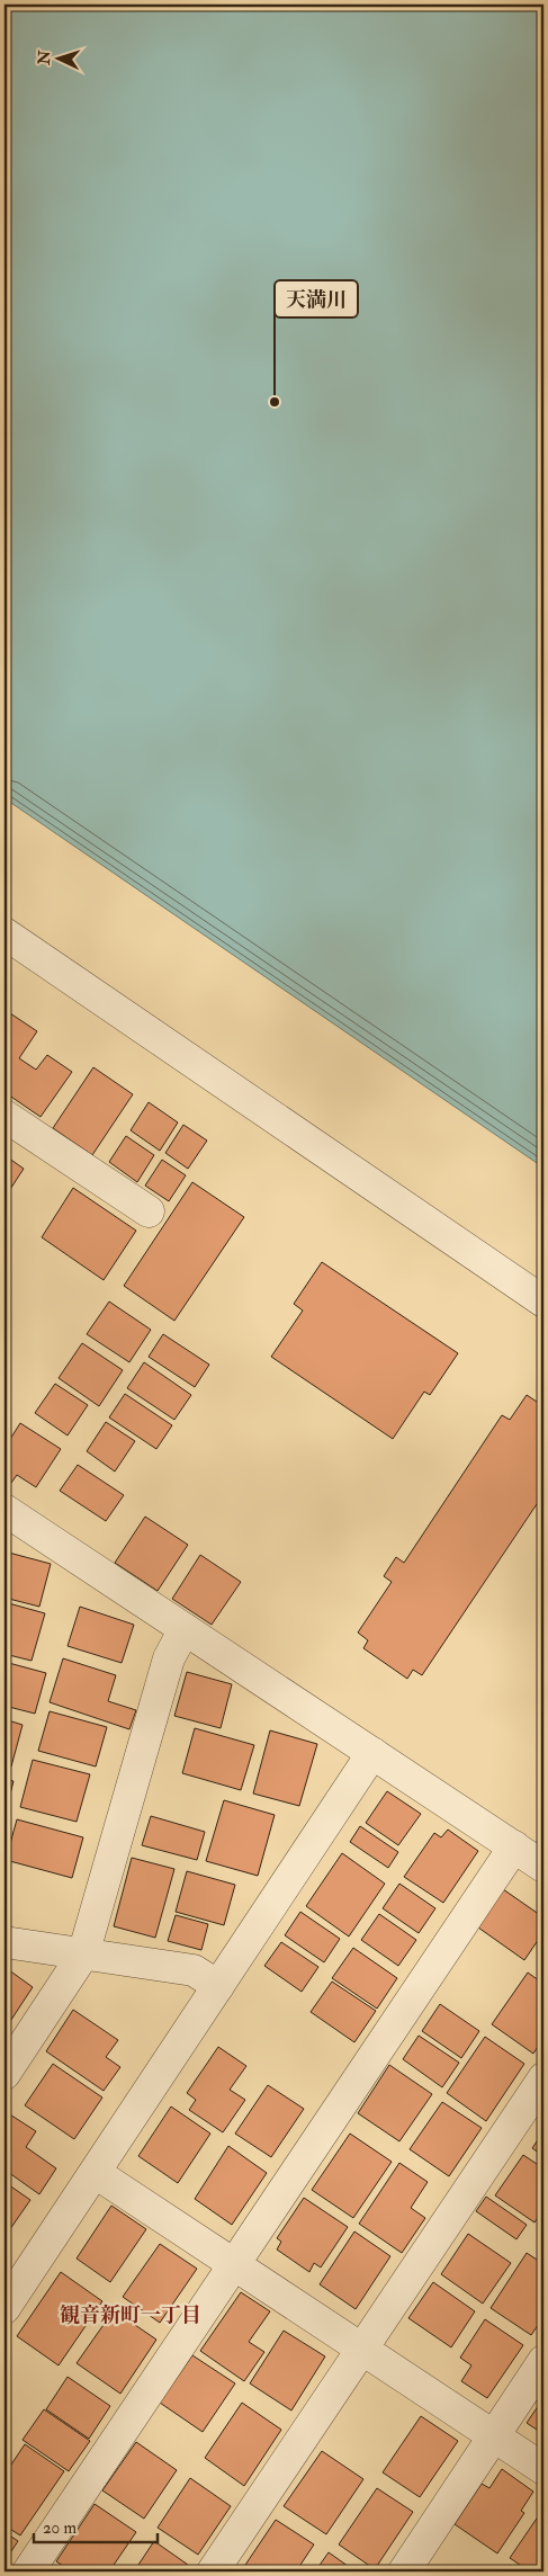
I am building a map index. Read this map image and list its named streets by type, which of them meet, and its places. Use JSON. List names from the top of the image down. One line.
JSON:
{"districts":["観音新町一丁目"],"places":["天満川"],"scale_bar":"20 m","north":"left"}
